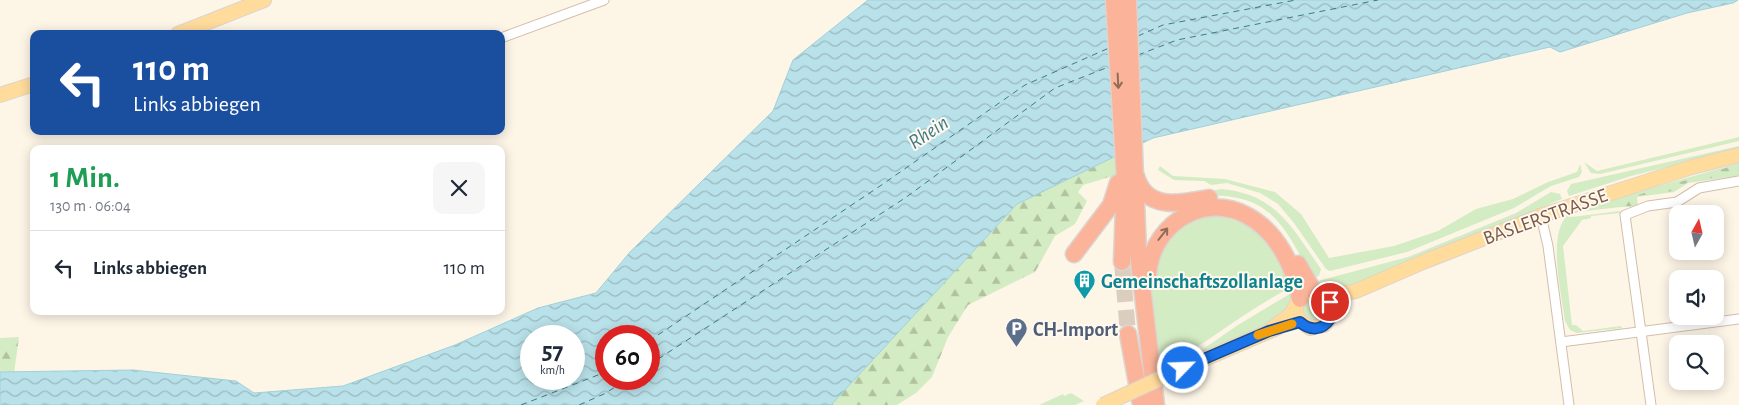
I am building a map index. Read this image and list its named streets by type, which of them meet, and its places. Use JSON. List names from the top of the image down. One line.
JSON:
{"streets":{"main road":["BASLERSTRASSE"]},"water":["Rhein"],"places":{"building":["Gemeinschaftszollanlage"],"parking":["CH-Import"]},"north":"top","page":{"turn":["110 m","Links abbiegen"],"heading":["1 Min.","130 m · 06:04"],"list":[{"name":"Links abbiegen","value":"110 m"}],"speed":"57 km/h","limit":"60"}}
